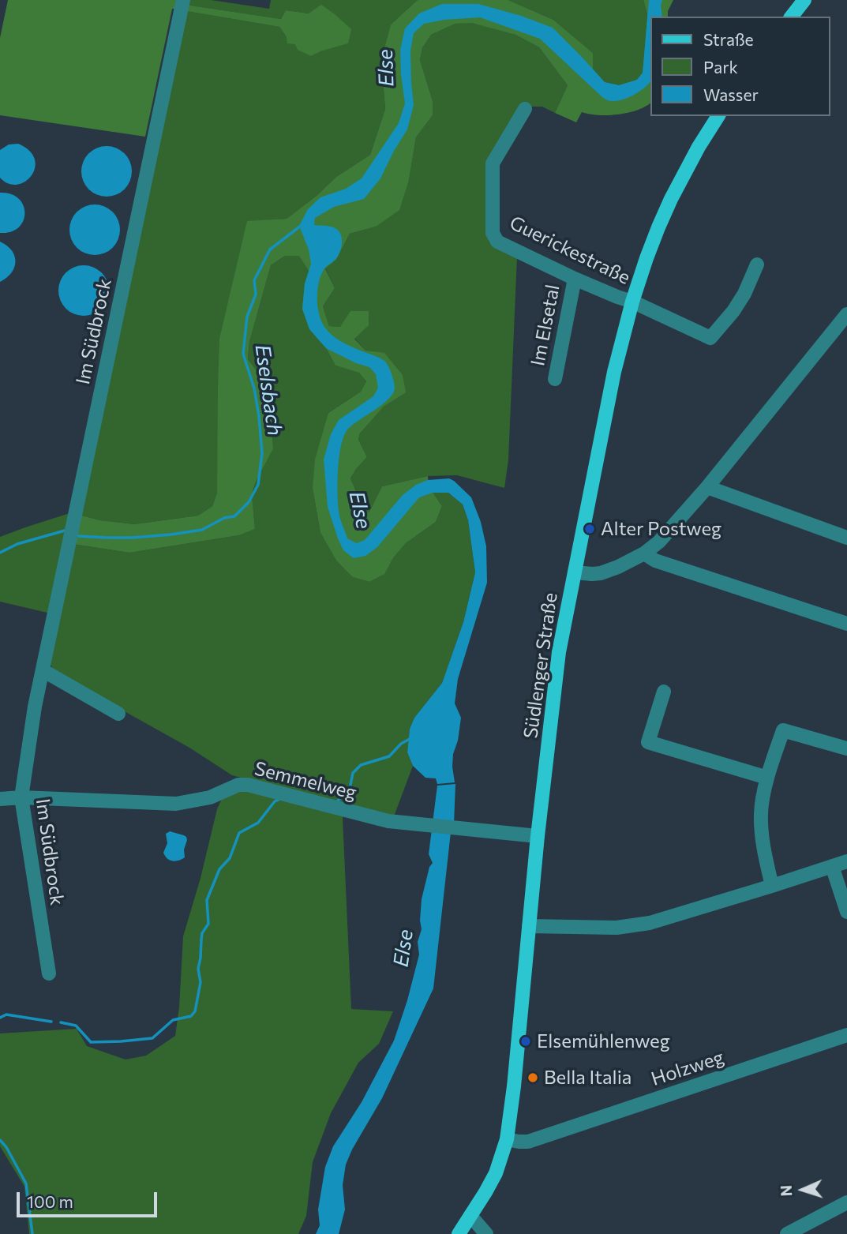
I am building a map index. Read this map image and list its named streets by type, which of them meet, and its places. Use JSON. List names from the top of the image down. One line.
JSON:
{"streets":{"main road":["Südlenger Straße"],"street":["Guerickestraße","Im Elsetal","Im Südbrock","Semmelweg","Holzweg"]},"crossings":[["Guerickestraße","Im Elsetal"],["Guerickestraße","Südlenger Straße"],["Im Südbrock","Semmelweg"],["Südlenger Straße","Semmelweg"],["Südlenger Straße","Holzweg"]],"water":["Else","Eselsbach"],"places":["Alter Postweg","Elsemühlenweg","Bella Italia"],"legend":["Straße","Park","Wasser"],"scale_bar":"100 m","north":"left"}
